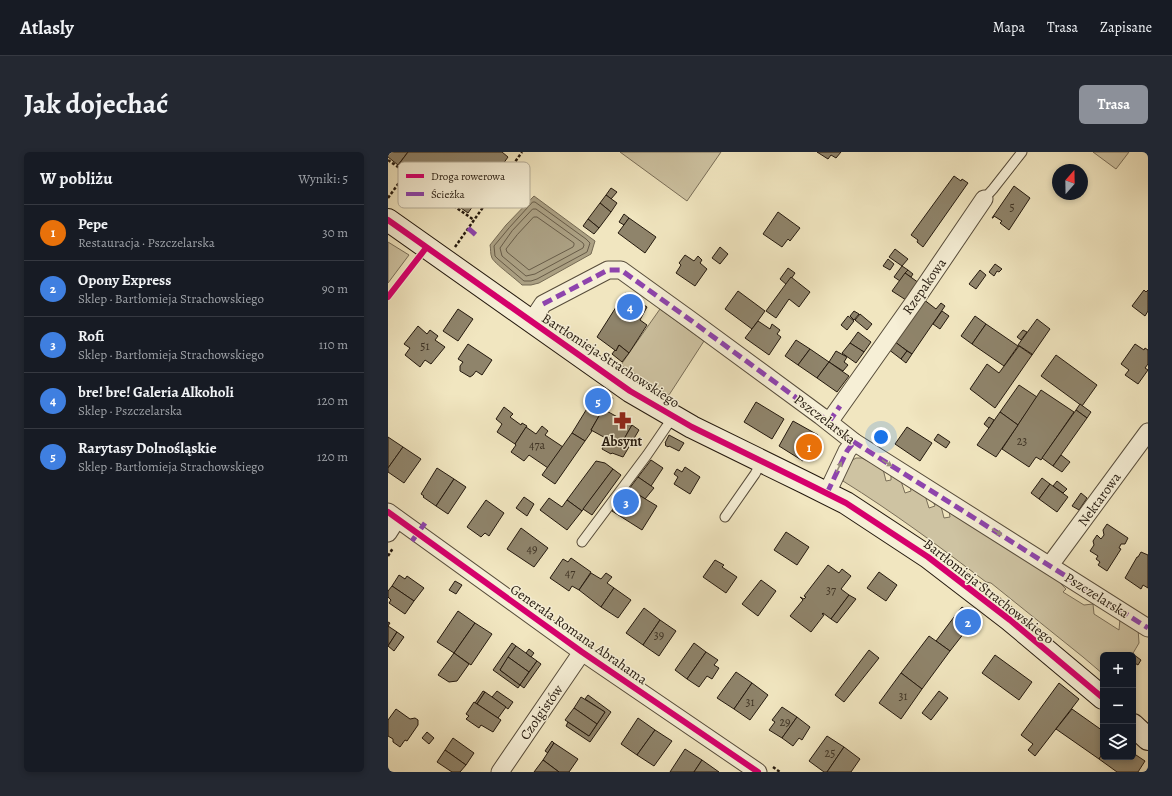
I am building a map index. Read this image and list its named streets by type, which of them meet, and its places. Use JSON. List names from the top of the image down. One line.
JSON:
{"streets":{"street":["Rzepakowa","Bartłomieja Strachowskiego","Pszczelarska","Nektarowa","Generała Romana Abrahama","Czołgistów"]},"crossings":[["Rzepakowa","Pszczelarska"],["Bartłomieja Strachowskiego","Pszczelarska"],["Pszczelarska","Nektarowa"],["Generała Romana Abrahama","Czołgistów"]],"places":{"pharmacy":["Absynt"]},"house_numbers":["5","51","23","47a","49","47","37","39","31","31","29","25"],"legend":["Droga rowerowa","Ścieżka"],"north":"top","page":{"header":"Atlasly","nav":["Mapa","Trasa","Zapisane"],"title":"Jak dojechać","buttons":"Trasa","heading":["W pobliżu","Wyniki: 5"],"list":[{"mark":"1","name":"Pepe","note":"Restauracja · Pszczelarska","value":"30 m"},{"mark":"2","name":"Opony Express","note":"Sklep · Bartłomieja Strachowskiego","value":"90 m"},{"mark":"3","name":"Rofi","note":"Sklep · Bartłomieja Strachowskiego","value":"110 m"},{"mark":"4","name":"bre! bre! Galeria Alkoholi","note":"Sklep · Pszczelarska","value":"120 m"},{"mark":"5","name":"Rarytasy Dolnośląskie","note":"Sklep · Bartłomieja Strachowskiego","value":"120 m"}],"pins":["4","5","1","3","2"],"map_buttons":["+","−"]}}
